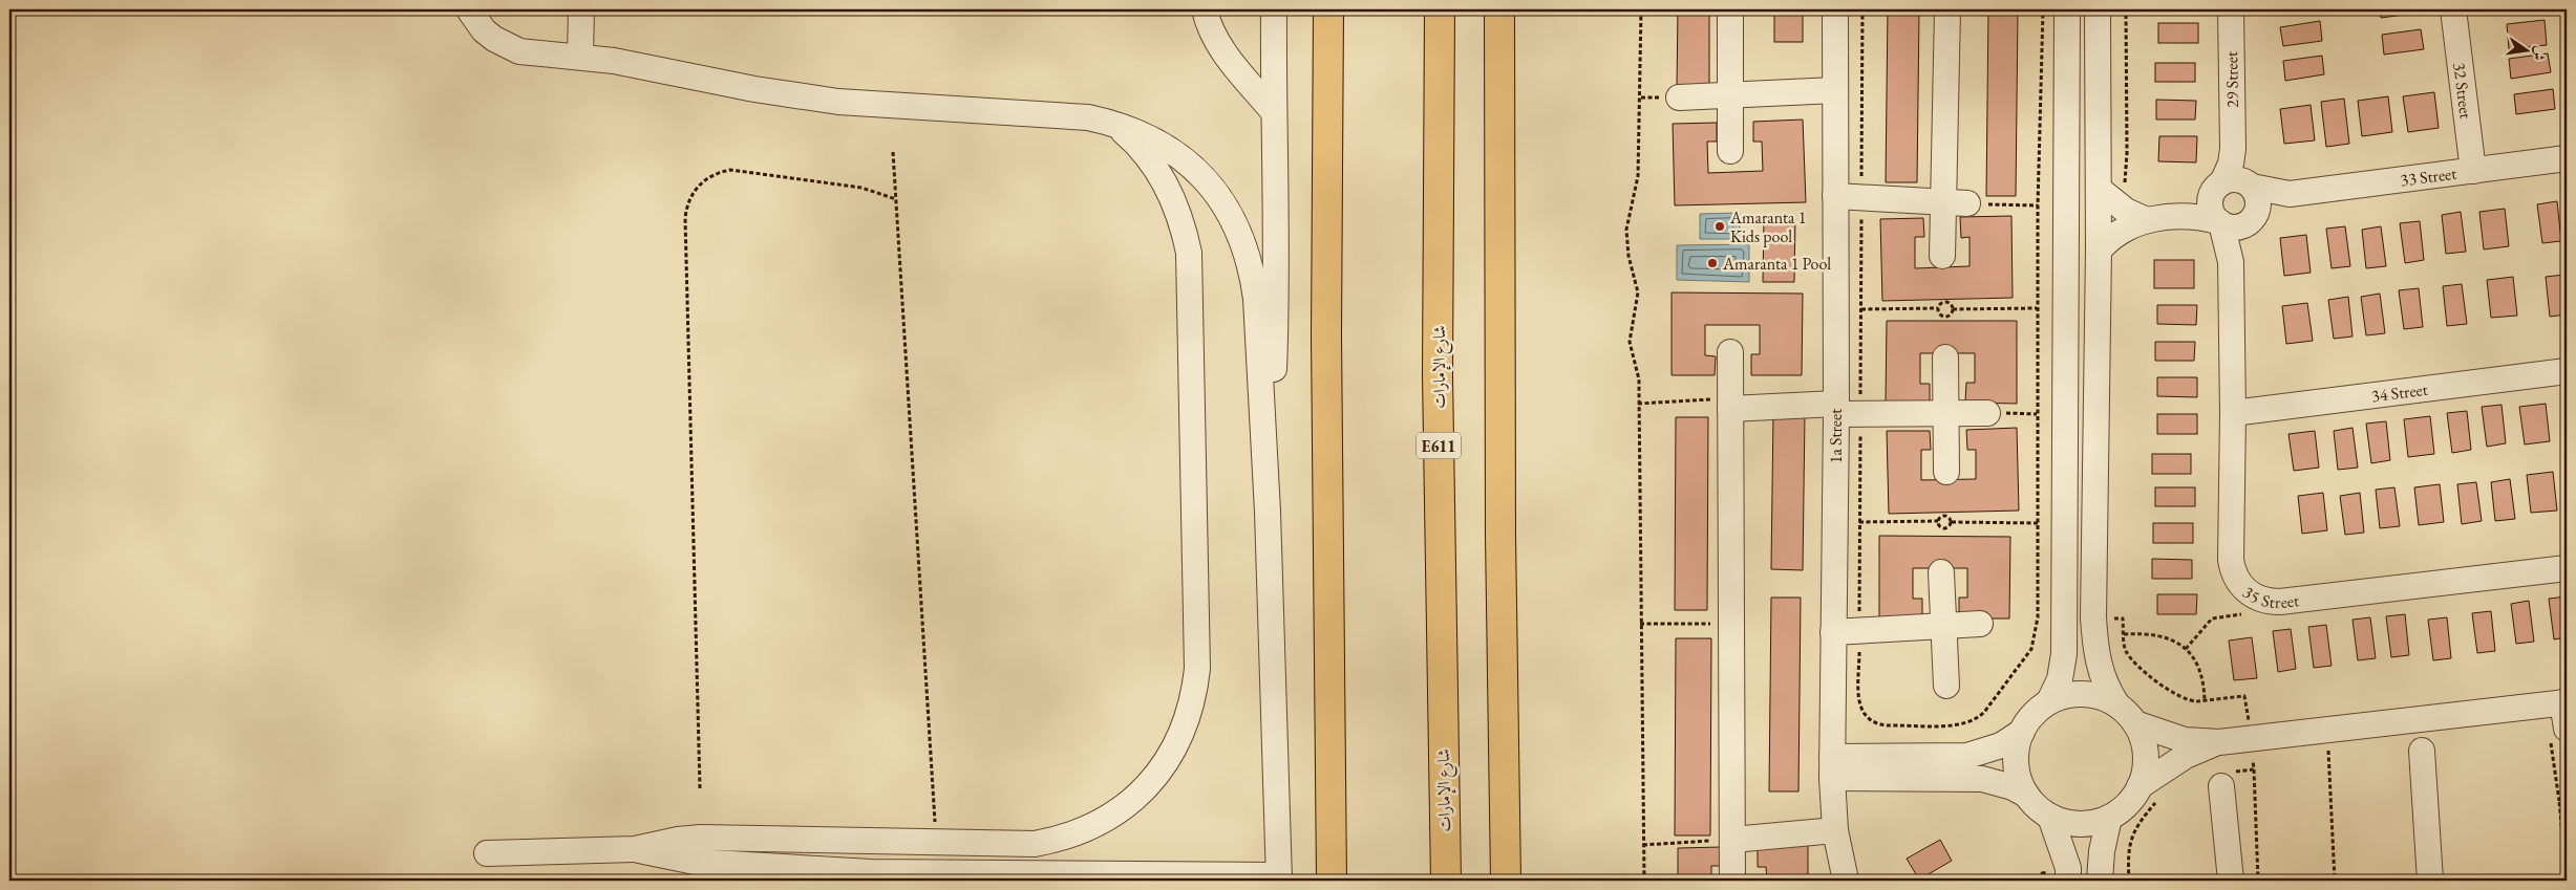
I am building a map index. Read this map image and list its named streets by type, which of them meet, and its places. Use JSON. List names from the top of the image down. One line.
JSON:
{"streets":{"highway":["شارع الإمارات","E611"],"street":["29 Street","32 Street","33 Street","34 Street","1a Street","35 Street"]},"crossings":[["29 Street","33 Street"],["32 Street","33 Street"],["33 Street","35 Street"],["34 Street","35 Street"]],"places":["Amaranta 1 Kids pool","Amaranta 1 Pool"],"north":"right"}
